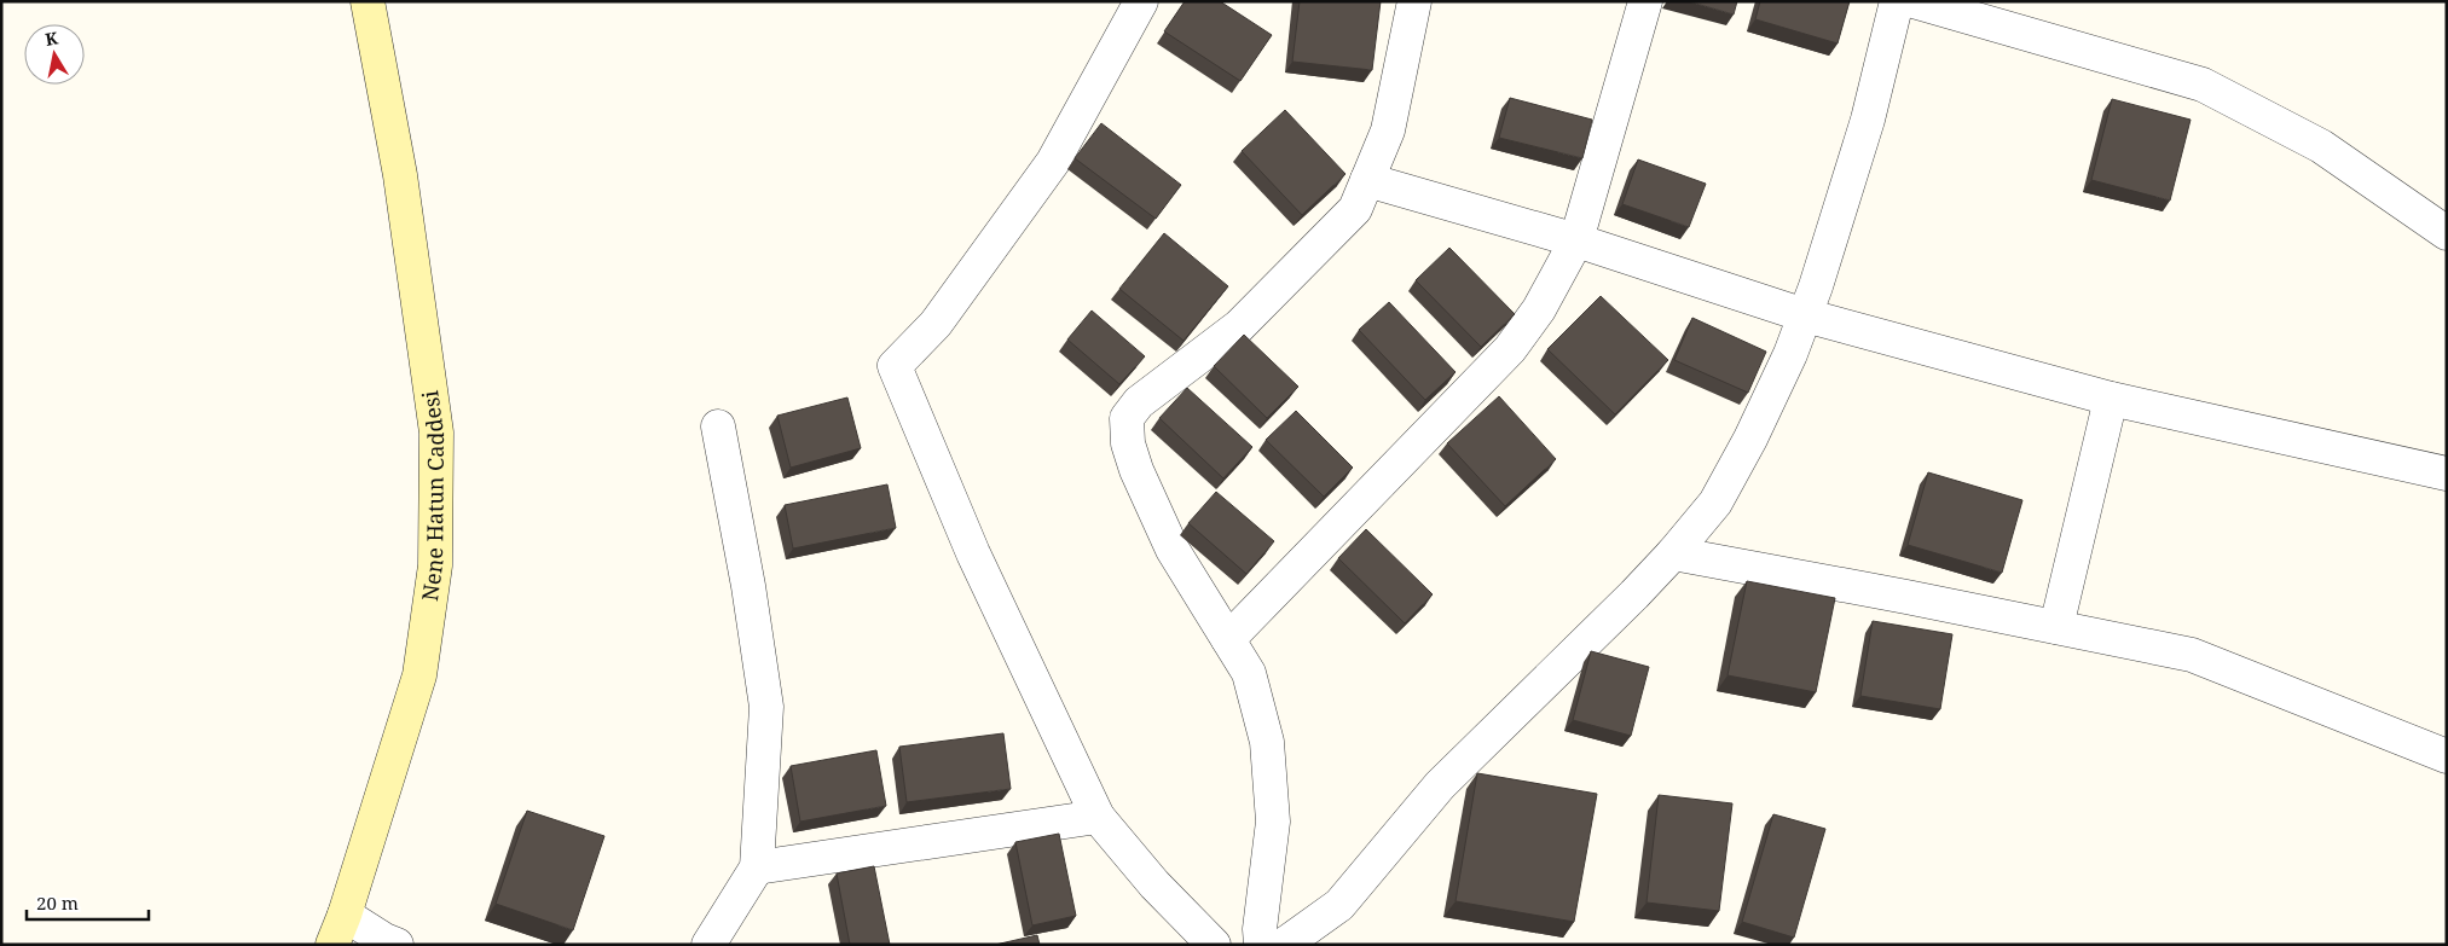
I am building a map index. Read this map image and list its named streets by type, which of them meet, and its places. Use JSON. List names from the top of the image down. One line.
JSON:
{"streets":{"street":["Nene Hatun Caddesi"]},"scale_bar":"20 m","north":"top"}
